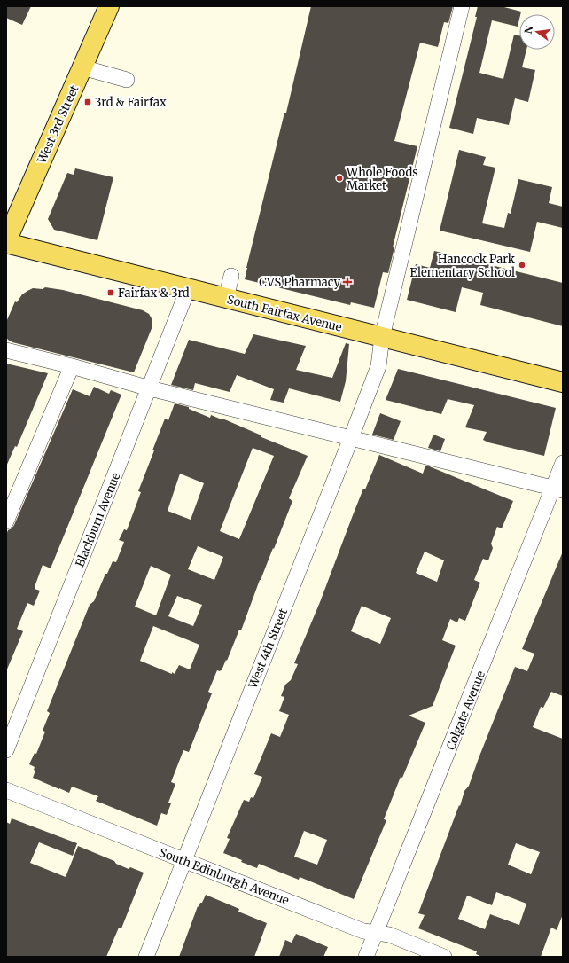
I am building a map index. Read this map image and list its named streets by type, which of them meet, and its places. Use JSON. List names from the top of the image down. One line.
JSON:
{"streets":{"main road":["West 3rd Street","South Fairfax Avenue"],"street":["Blackburn Avenue","West 4th Street","Colgate Avenue","South Edinburgh Avenue"]},"crossings":[["West 3rd Street","South Fairfax Avenue"],["South Fairfax Avenue","Blackburn Avenue"],["South Fairfax Avenue","West 4th Street"],["West 4th Street","South Edinburgh Avenue"],["Colgate Avenue","South Edinburgh Avenue"]],"places":{"transit":["3rd & Fairfax","Fairfax & 3rd"],"other":["Whole Foods Market","Hancock Park Elementary School"],"health":["CVS Pharmacy"]},"north":"left"}
